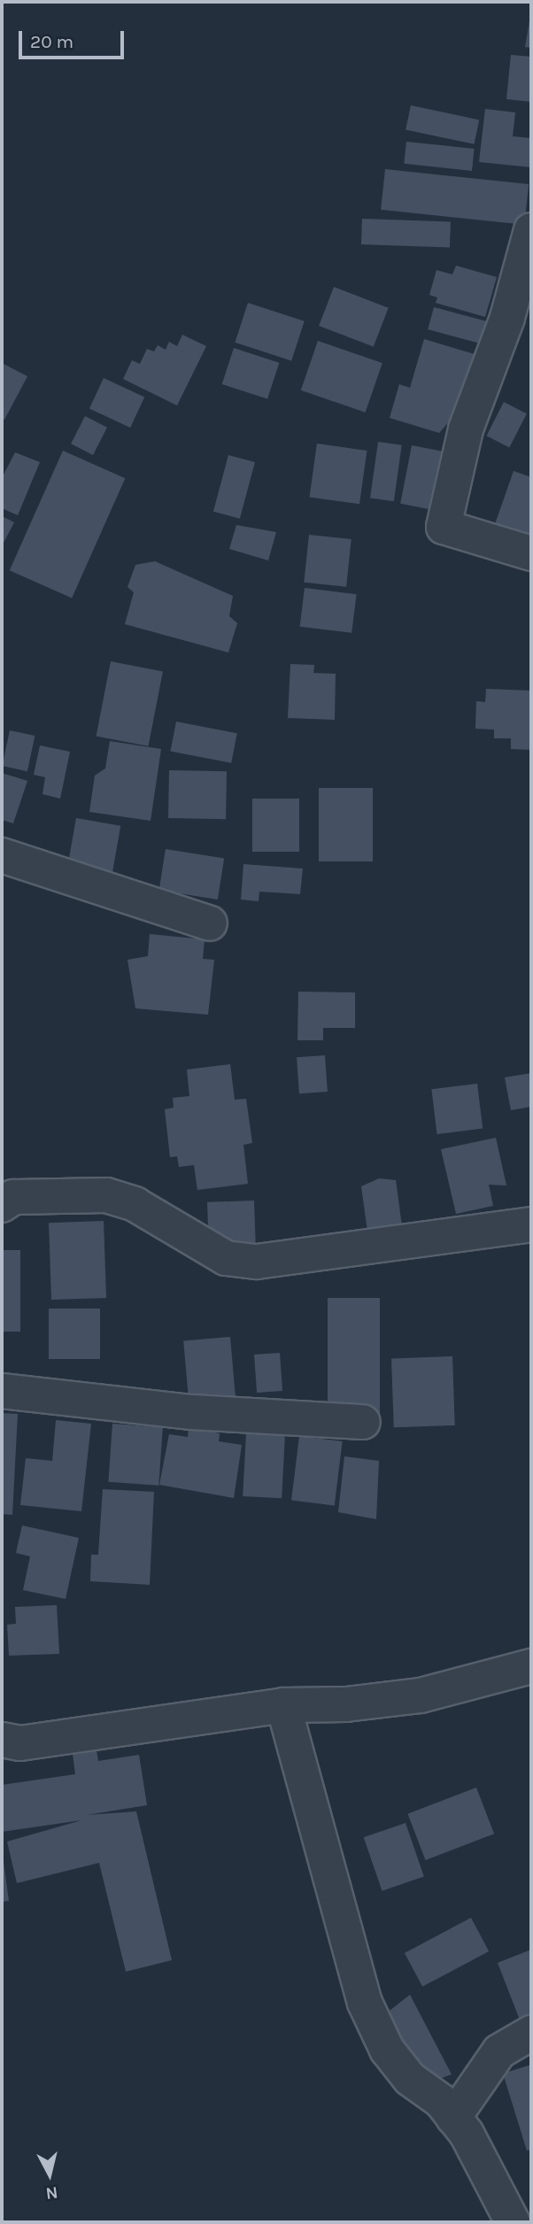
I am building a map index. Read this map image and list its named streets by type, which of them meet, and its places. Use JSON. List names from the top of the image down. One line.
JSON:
{"scale_bar":"20 m","north":"bottom"}
